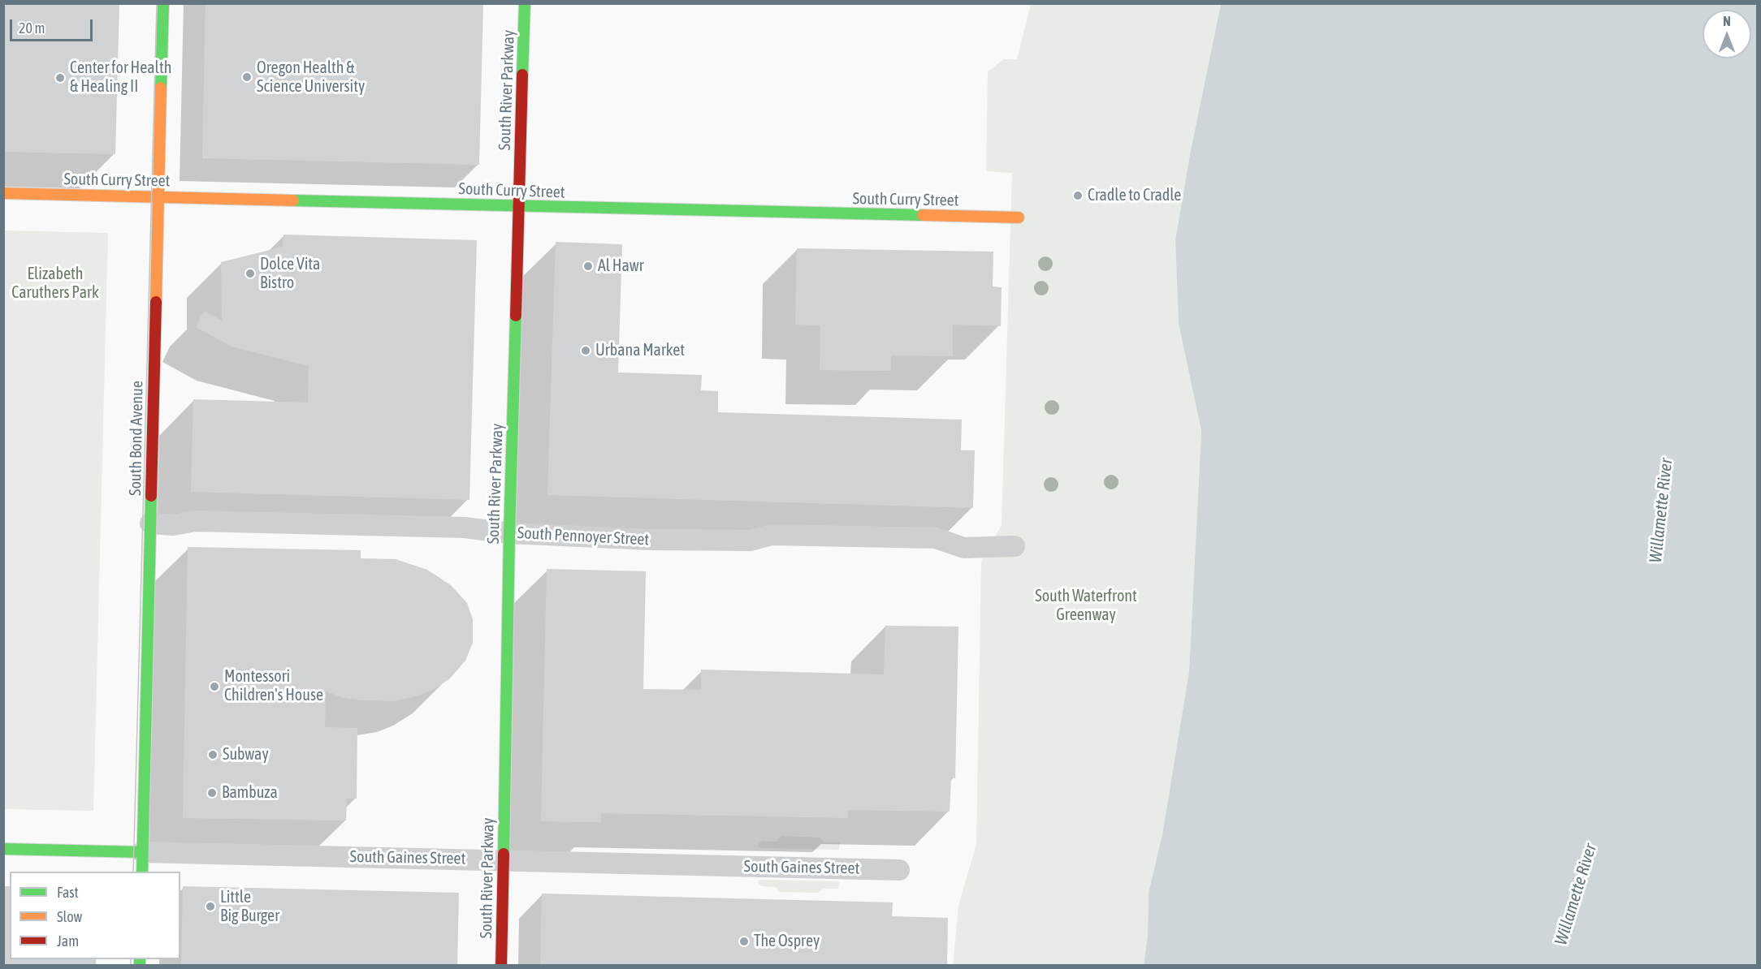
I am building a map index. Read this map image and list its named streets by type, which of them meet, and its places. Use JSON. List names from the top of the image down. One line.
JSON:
{"streets":{"street":["South River Parkway","South Curry Street","South Bond Avenue","South Pennoyer Street","South Gaines Street"]},"crossings":[["South River Parkway","South Curry Street"],["South River Parkway","South Pennoyer Street"],["South River Parkway","South Gaines Street"],["South Curry Street","South Bond Avenue"],["South Bond Avenue","South Pennoyer Street"],["South Bond Avenue","South Gaines Street"]],"water":["Willamette River"],"parks":["Elizabeth Caruthers Park","South Waterfront Greenway"],"places":["Oregon Health & Science University","Center for Health & Healing II","Cradle to Cradle","Al Hawr","Dolce Vita Bistro","Urbana Market","Montessori Children's House","Subway","Bambuza","Little Big Burger","The Osprey"],"legend":["Fast","Slow","Jam"],"scale_bar":"20 m","north":"top"}
